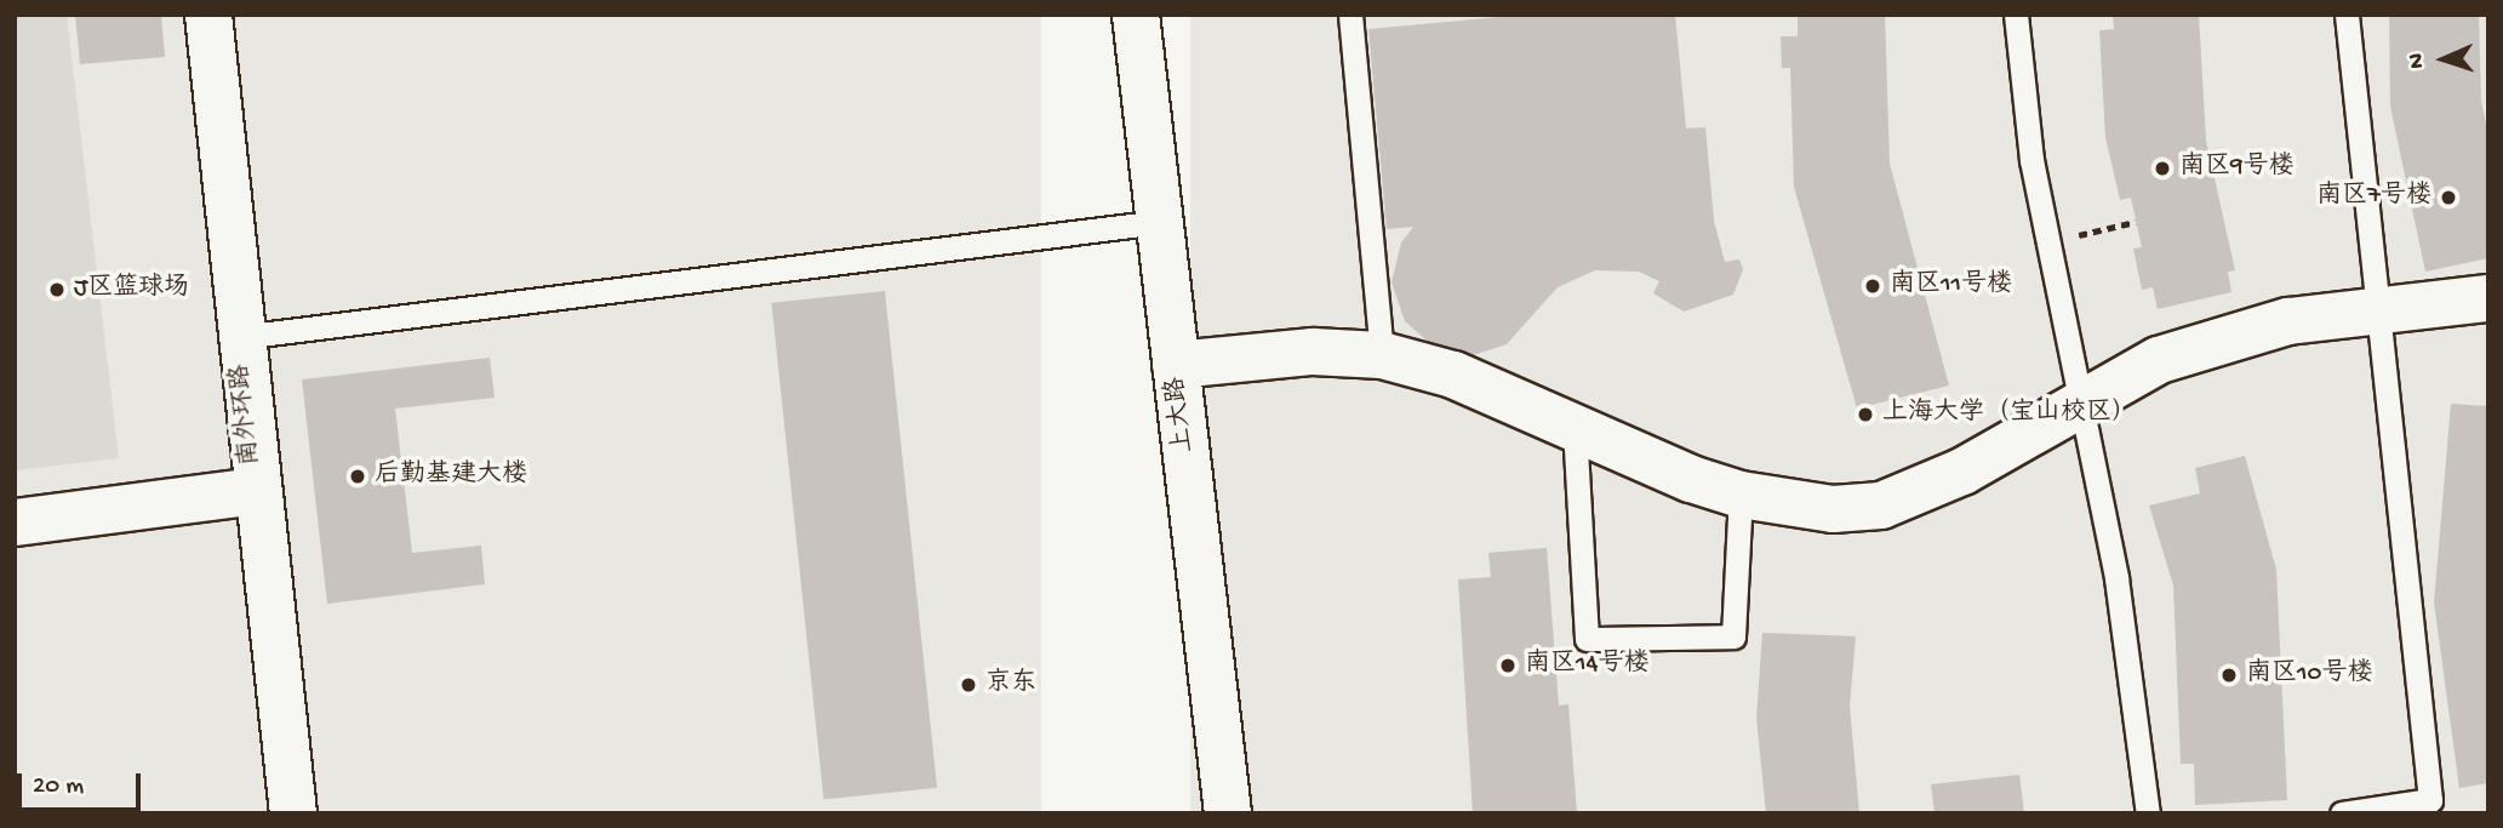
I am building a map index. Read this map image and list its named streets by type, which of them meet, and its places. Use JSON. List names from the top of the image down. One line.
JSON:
{"streets":{"street":["南外环路","上大路"]},"places":["南区9号楼","南区7号楼","南区11号楼","J区篮球场","上海大学（宝山校区）","后勤基建大楼","南区14号楼","南区10号楼","京东"],"scale_bar":"20 m","north":"left"}
